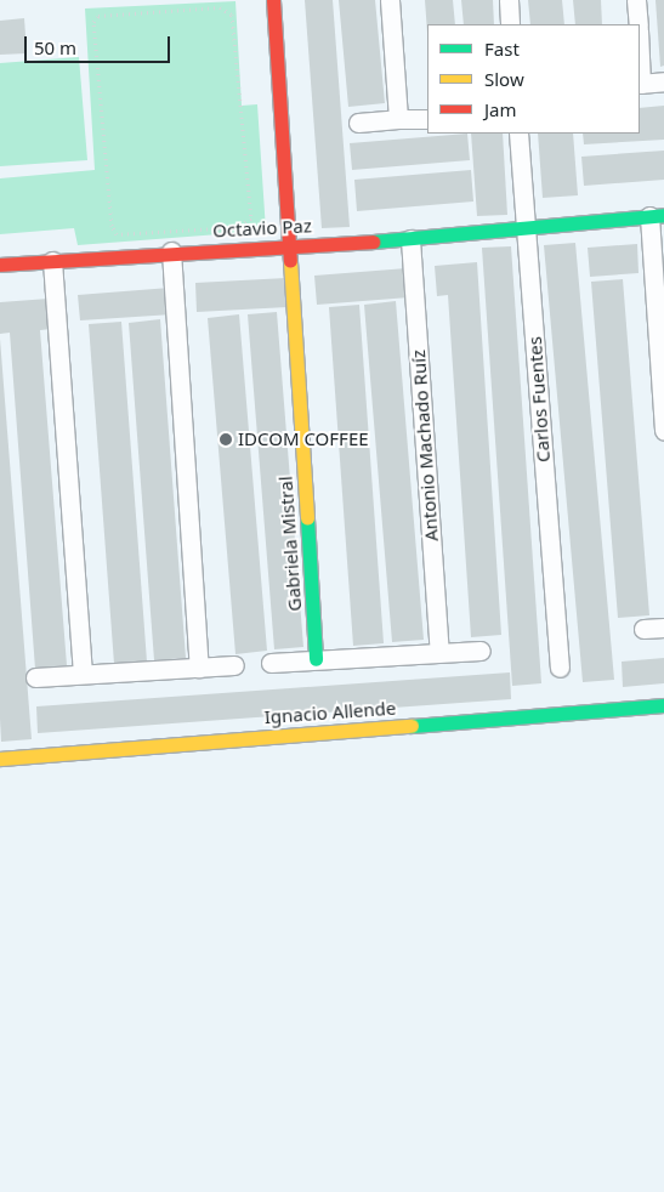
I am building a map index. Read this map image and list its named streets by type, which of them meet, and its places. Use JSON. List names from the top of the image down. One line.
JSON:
{"streets":{"street":["Octavio Paz","Carlos Fuentes","Antonio Machado Ruíz","Gabriela Mistral","Ignacio Allende"]},"crossings":[["Octavio Paz","Carlos Fuentes"],["Octavio Paz","Antonio Machado Ruíz"],["Octavio Paz","Gabriela Mistral"]],"places":["IDCOM COFFEE"],"legend":["Fast","Slow","Jam"],"scale_bar":"50 m"}
